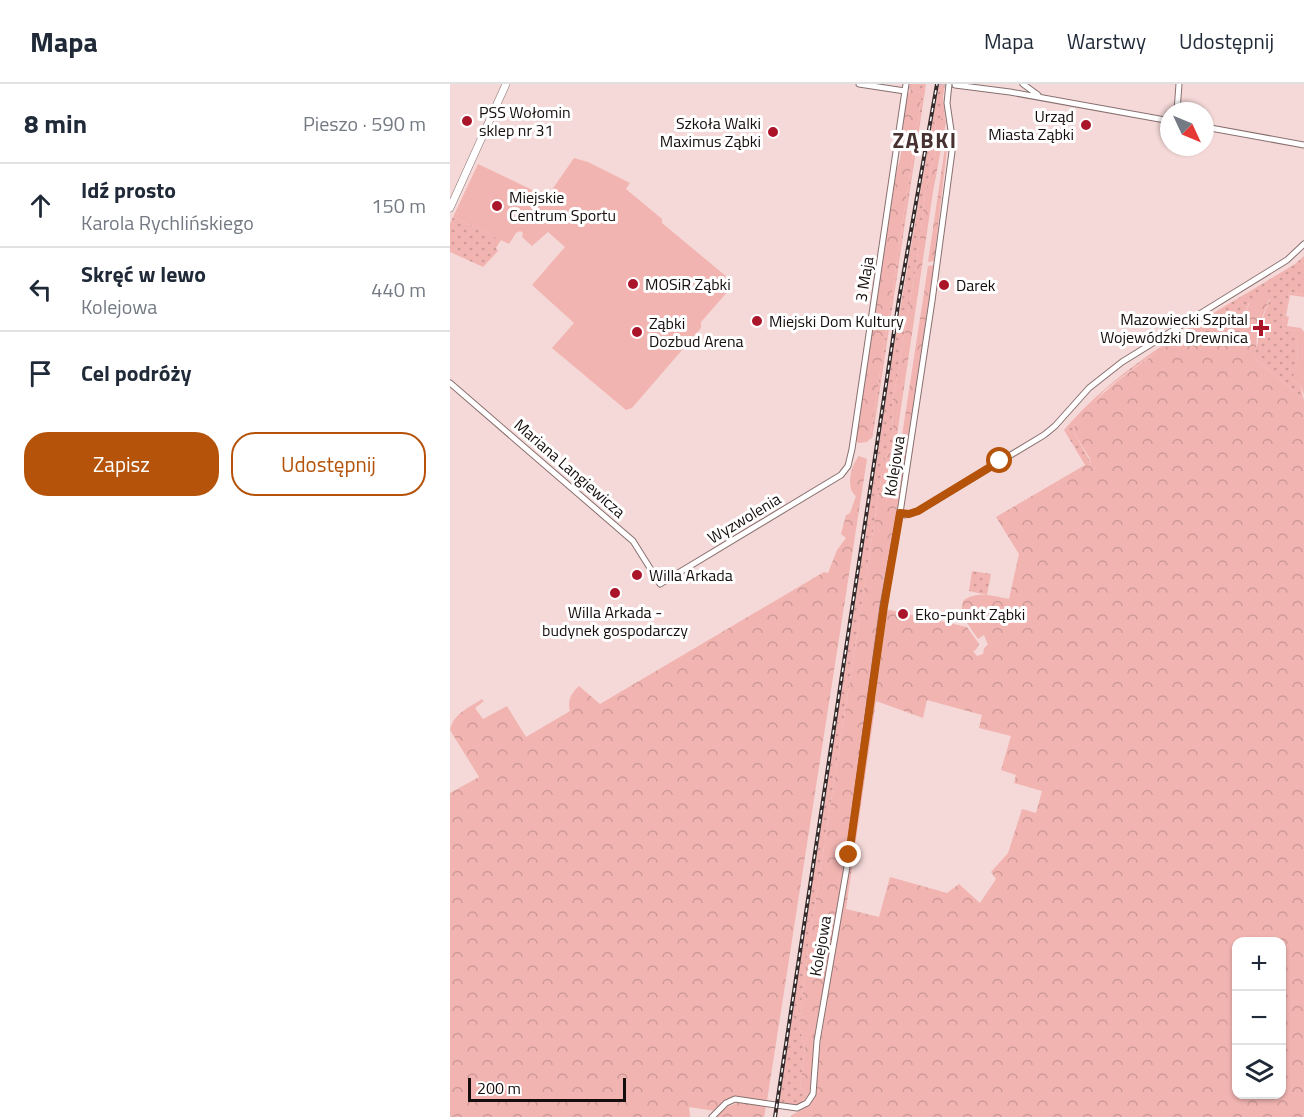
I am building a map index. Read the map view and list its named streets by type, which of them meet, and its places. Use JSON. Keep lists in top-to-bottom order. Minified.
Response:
{"streets":{"street":["3 Maja","Kolejowa","Mariana Langiewicza","Wyzwolenia"]},"crossings":[["3 Maja","Wyzwolenia"],["Mariana Langiewicza","Wyzwolenia"]],"districts":["ZĄBKI"],"places":{"other":["PSS Wołomin sklep nr 31","Urząd Miasta Ząbki","Szkoła Walki Maximus Ząbki","Miejskie Centrum Sportu","MOSiR Ząbki","Darek","Miejski Dom Kultury","Ząbki Dozbud Arena","Willa Arkada","Willa Arkada - budynek gospodarczy","Eko-punkt Ząbki"],"health":["Mazowiecki Szpital Wojewódzki Drewnica"]},"scale_bar":"200 m","north":"bottom right","page":{"header":"Mapa","nav":["Mapa","Warstwy","Udostępnij"],"heading":["8 min","Pieszo · 590 m"],"list":[["Idź prosto","Karola Rychlińskiego","150 m"],["Skręć w lewo","Kolejowa","440 m"],"Cel podróży"],"buttons":["Zapisz","Udostępnij"],"map_buttons":["+","−"],"scale":"200 m"}}
